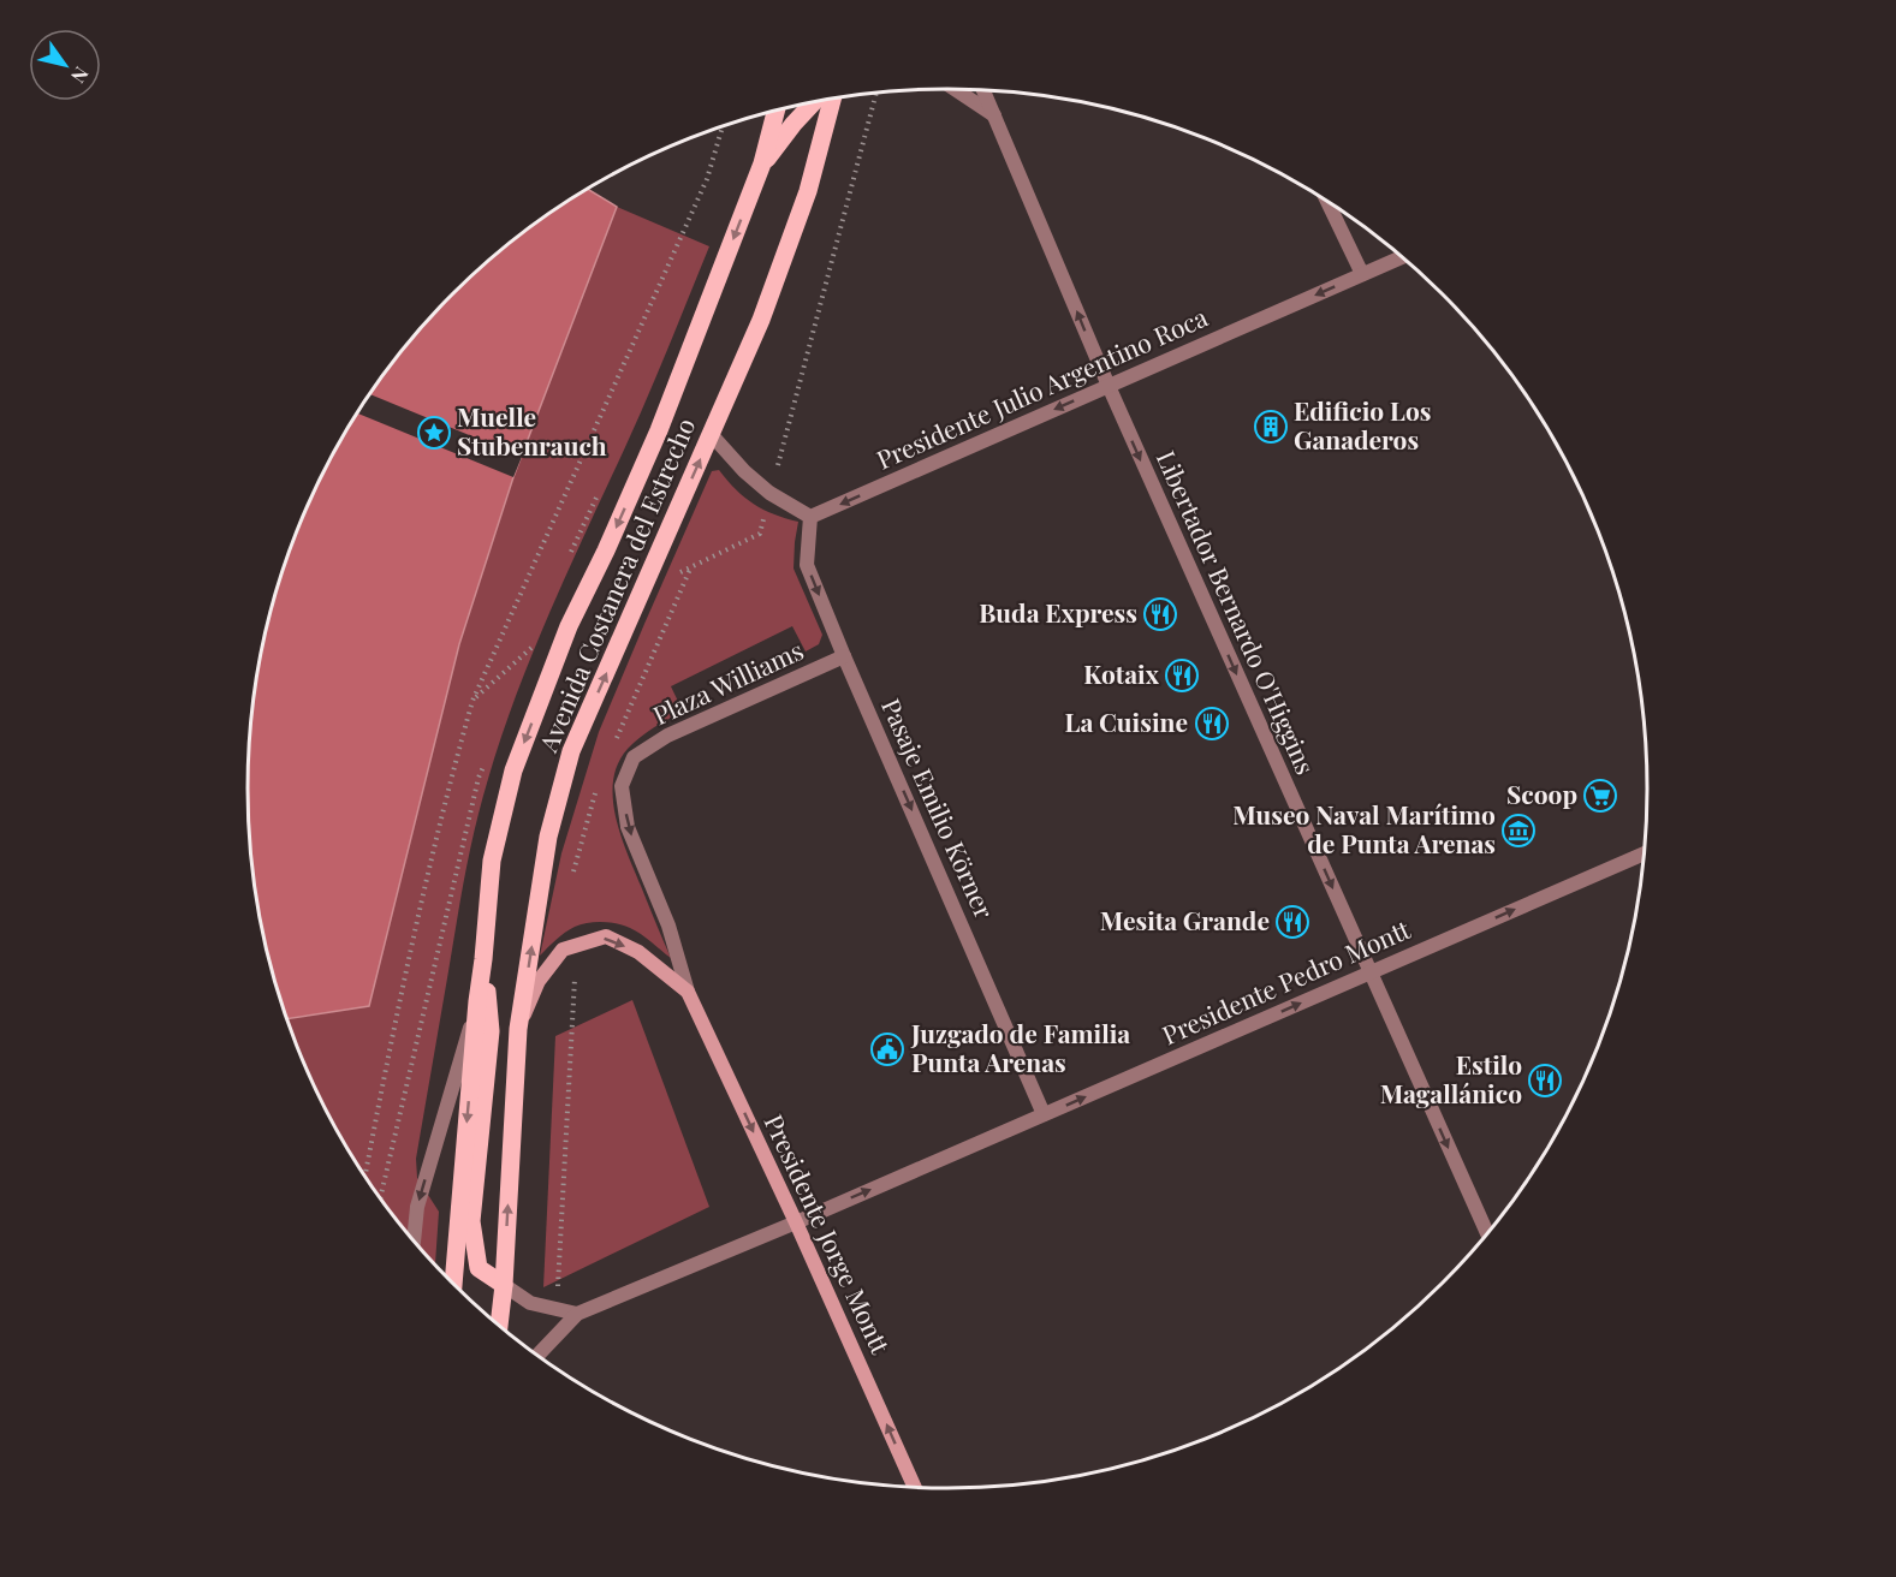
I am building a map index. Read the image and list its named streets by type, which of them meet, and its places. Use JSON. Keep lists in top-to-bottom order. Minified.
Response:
{"streets":{"main road":["Avenida Costanera del Estrecho","Presidente Jorge Montt"],"street":["Presidente Julio Argentino Roca","Libertador Bernardo O'Higgins","Plaza Williams","Pasaje Emilio Körner","Presidente Pedro Montt"]},"crossings":[["Presidente Julio Argentino Roca","Libertador Bernardo O'Higgins"],["Presidente Julio Argentino Roca","Pasaje Emilio Körner"],["Avenida Costanera del Estrecho","Presidente Jorge Montt"],["Libertador Bernardo O'Higgins","Presidente Pedro Montt"],["Plaza Williams","Pasaje Emilio Körner"],["Plaza Williams","Presidente Jorge Montt"],["Pasaje Emilio Körner","Presidente Pedro Montt"],["Presidente Pedro Montt","Presidente Jorge Montt"]],"one_way":["Presidente Julio Argentino Roca","Pasaje Emilio Körner","Presidente Pedro Montt"],"places":{"building":["Edificio Los Ganaderos"],"place":["Muelle Stubenrauch"],"restaurant":["Buda Express","Kotaix","La Cuisine","Mesita Grande","Estilo Magallánico"],"supermarket":["Scoop"],"museum":["Museo Naval Marítimo de Punta Arenas"],"public building":["Juzgado de Familia Punta Arenas"]},"north":"bottom right"}
